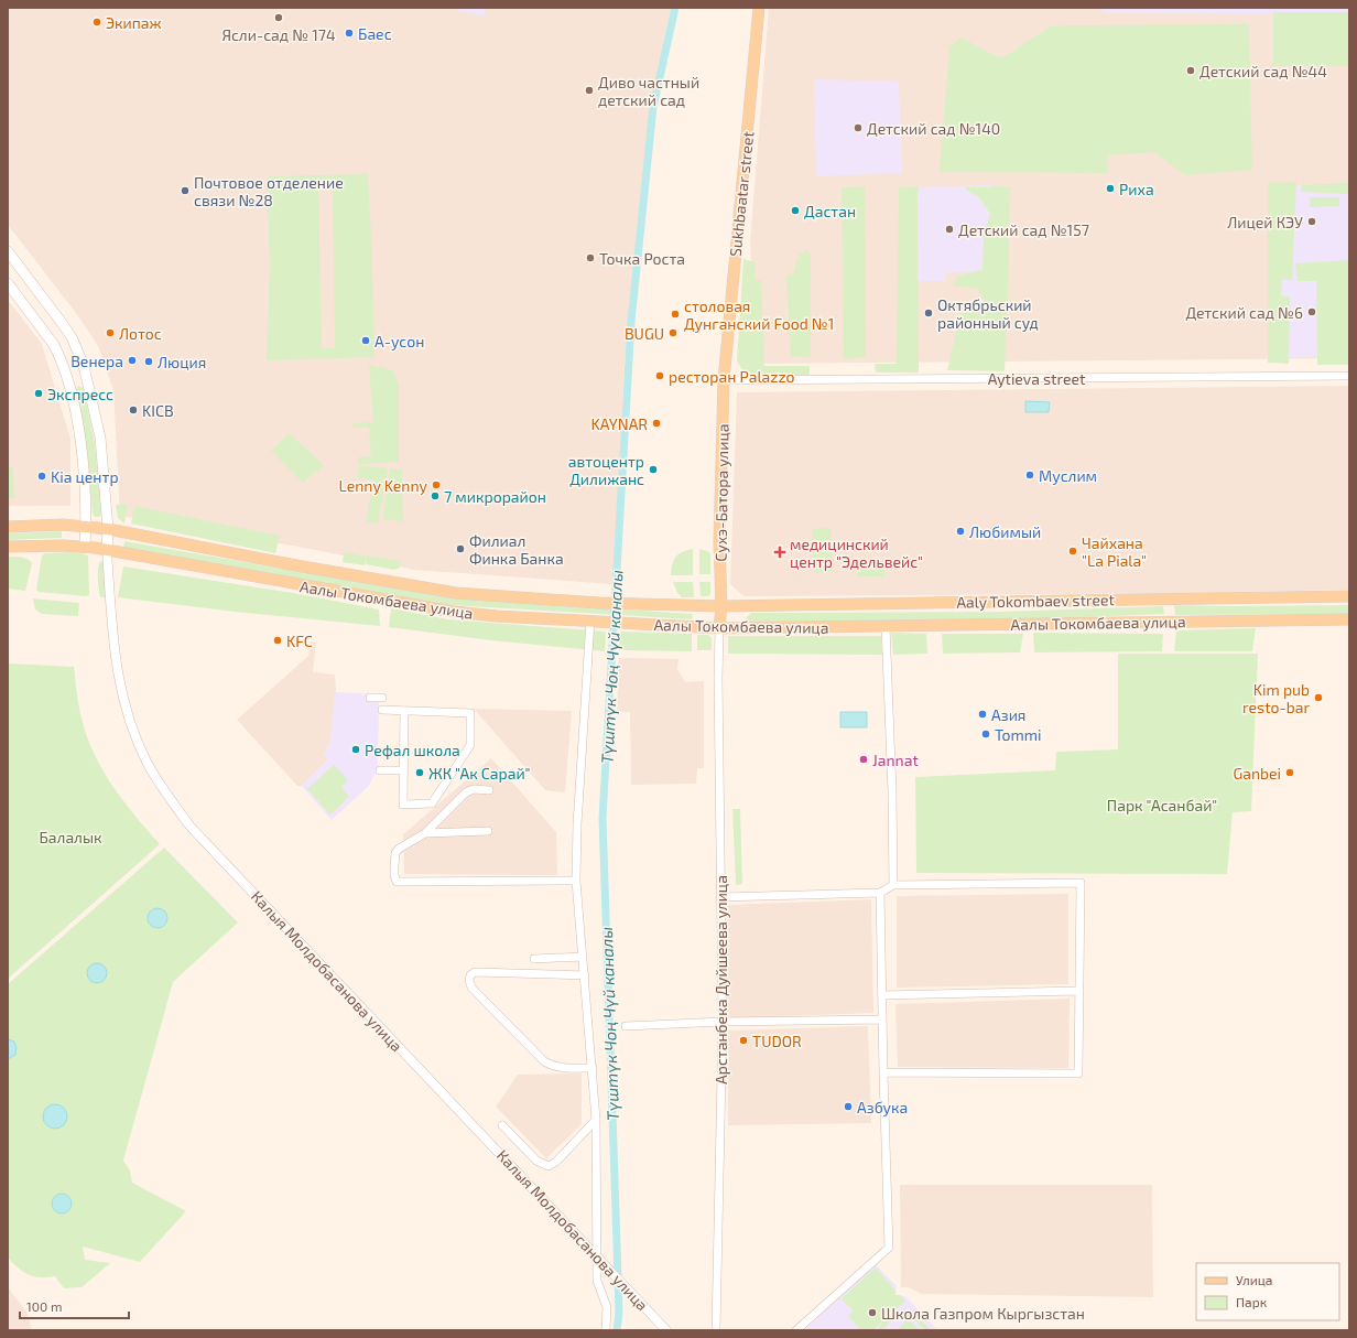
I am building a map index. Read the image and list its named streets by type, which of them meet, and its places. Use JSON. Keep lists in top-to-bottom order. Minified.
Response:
{"streets":{"main road":["Sukhbaatar street","Сухэ-Батора улица","Аалы Токомбаева улица","Aaly Tokombaev street"],"street":["Aytieva street","Калыя Молдобасанова улица","Арстанбека Дуйшеева улица"]},"crossings":[["Sukhbaatar street","Aytieva street"],["Sukhbaatar street","Сухэ-Батора улица"],["Aytieva street","Сухэ-Батора улица"],["Сухэ-Батора улица","Аалы Токомбаева улица"],["Сухэ-Батора улица","Aaly Tokombaev street"],["Сухэ-Батора улица","Арстанбека Дуйшеева улица"],["Аалы Токомбаева улица","Aaly Tokombaev street"],["Аалы Токомбаева улица","Калыя Молдобасанова улица"],["Аалы Токомбаева улица","Арстанбека Дуйшеева улица"]],"water":["Түштүк Чоң Чүй каналы"],"parks":["Парк \"Асанбай\"","Балалык"],"places":{"other":["Ясли-сад № 174","Экипаж","Баес","Детский сад №44","Диво частный детский сад","Детский сад №140","Риха","Почтовое отделение связи №28","Дастан","Лицей КЭУ","Детский сад №157","Точка Роста","Детский сад №6","Октябрьский районный суд","столовая Дунганский Food №1","Лотос","BUGU","А-усон","Венера","Люция","ресторан Palazzo","Экспресс","KICB","KAYNAR","автоцентр Дилижанс","Муслим","Kia центр","Lenny Kenny","7 микрорайон","Любимый","Филиал Финка Банка","Чайхана \"La Piala\"","KFC","Kim pub resto-bar","Азия","Tommi","Рефал школа","Jannat","ЖК \"Ак Сарай\"","Ganbei","TUDOR","Азбука","Школа Газпром Кыргызстан"],"health":["медицинский центр \"Эдельвейс\""]},"legend":["Улица","Парк"],"scale_bar":"100 m"}
